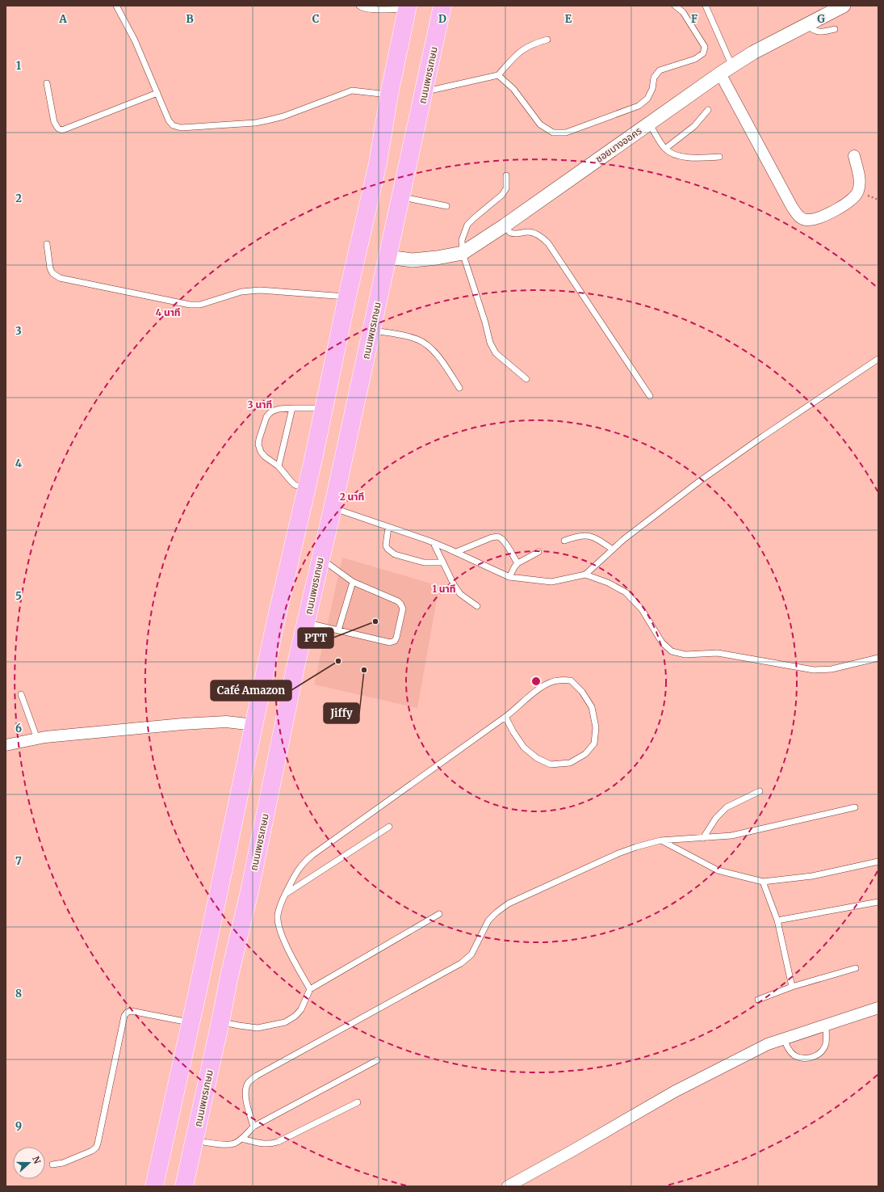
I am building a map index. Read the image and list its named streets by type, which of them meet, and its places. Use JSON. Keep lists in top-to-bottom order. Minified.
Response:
{"streets":{"main road":["ถนนเพชรเกษม"],"street":["ซอยบางออคร"]},"crossings":[["ถนนเพชรเกษม","ซอยบางออคร"]],"places":["PTT","Café Amazon","Jiffy"],"north":"right","grid":{"columns":["A","B","C","D","E","F","G"],"rows":["1","2","3","4","5","6","7","8","9"]},"rings":["4 นาที","3 นาที","2 นาที","1 นาที"]}
